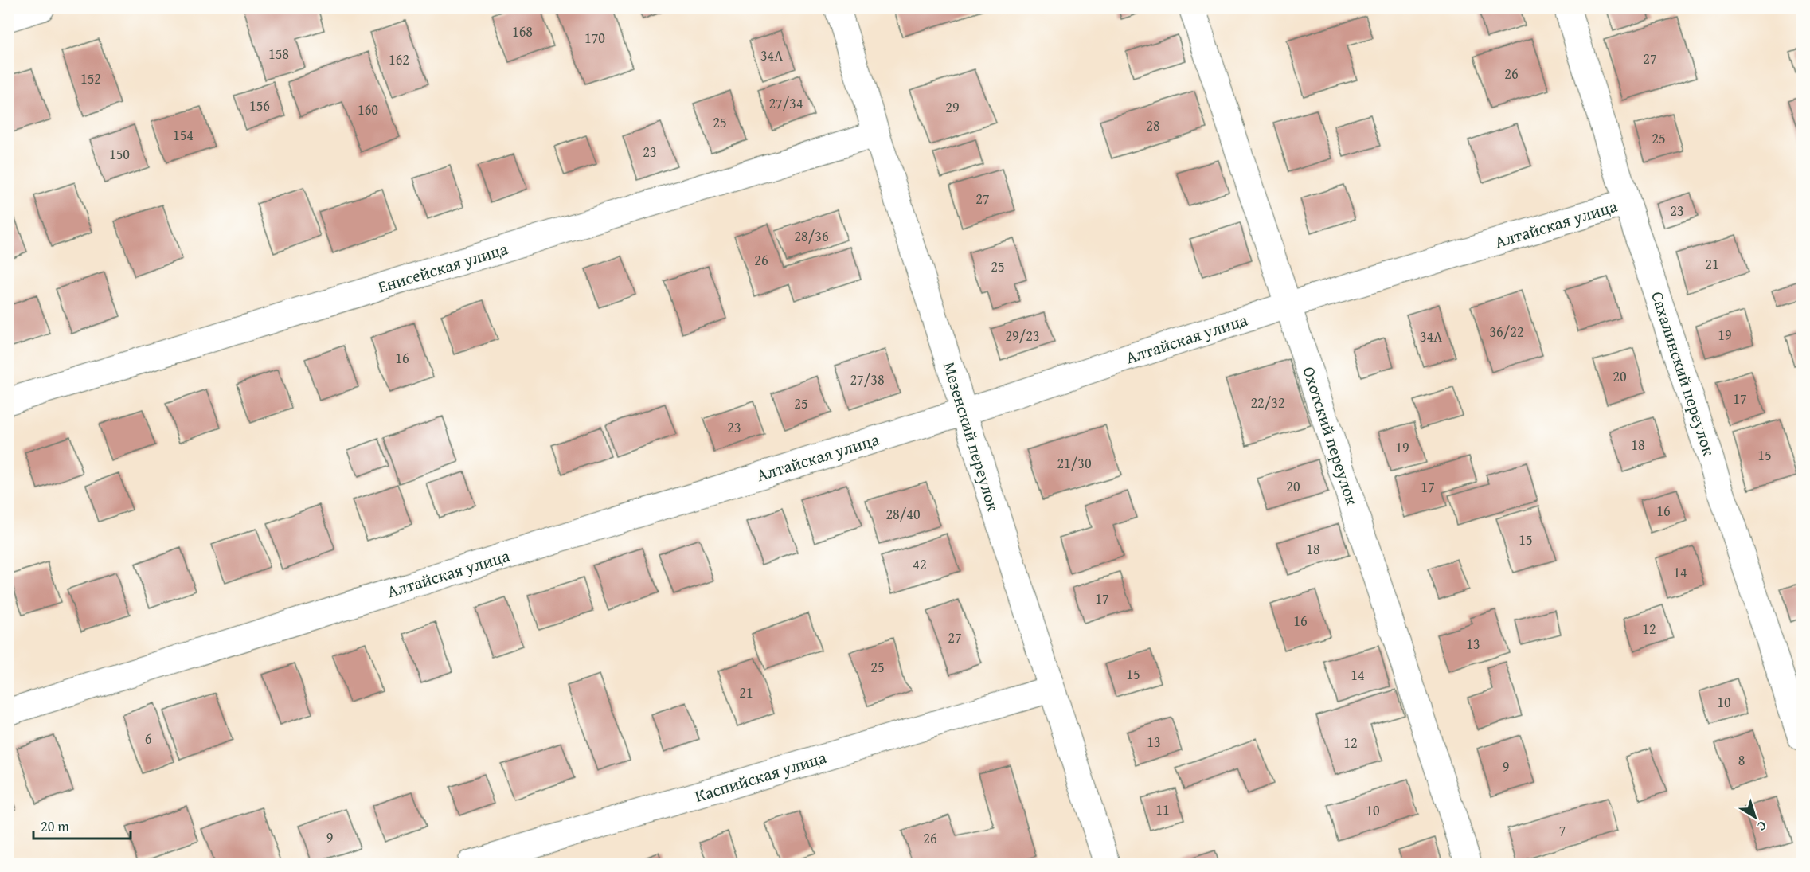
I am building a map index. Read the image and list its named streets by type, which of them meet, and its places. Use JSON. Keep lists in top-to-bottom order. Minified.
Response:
{"streets":{"street":["Алтайская улица","Енисейская улица","Сахалинский переулок","Охотский переулок","Мезенский переулок","Каспийская улица"]},"crossings":[["Алтайская улица","Сахалинский переулок"],["Алтайская улица","Охотский переулок"],["Алтайская улица","Мезенский переулок"],["Енисейская улица","Мезенский переулок"],["Мезенский переулок","Каспийская улица"]],"house_numbers":["168","170","158","34А","27","162","26","152","27/34","156","29","160","25","28","154","25","23","150","27","23","28/36","26","21","25","36/22","19","29/23","34А","16","20","27/38","17","22/32","25","23","18","19","15","21/30","20","17","16","28/40","15","18","42","14","17","16","12","27","13","25","15","14","21","10","6","13","12","8","9","11","10","7","9","26"],"scale_bar":"20 m","north":"bottom right"}
